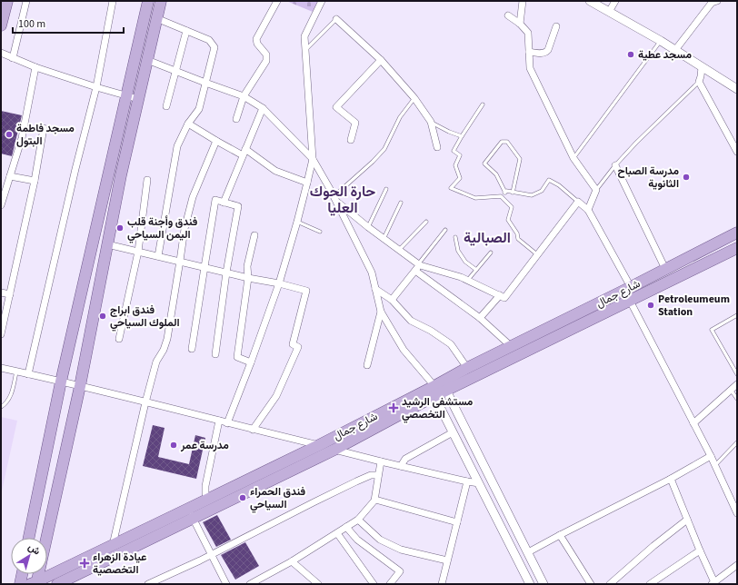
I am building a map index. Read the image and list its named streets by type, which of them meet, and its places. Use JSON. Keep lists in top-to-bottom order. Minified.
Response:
{"streets":{"main road":["شارع جمال"]},"districts":["حارة الحوك العليا","الصبالية"],"places":{"other":["مسجد عطية","مسجد فاطمة البتول","مدرسة الصباح الثانوية","فندق وأجنة قلب اليمن السياحي","Petroleumeum Station","فندق ابراج الملوك السياحي","مدرسة عمر","فندق الحمراء السياحي"],"health":["مستشفى الرشيد التخصصي","عيادة الزهراء التخصصية"]},"scale_bar":"100 m","north":"top right"}
